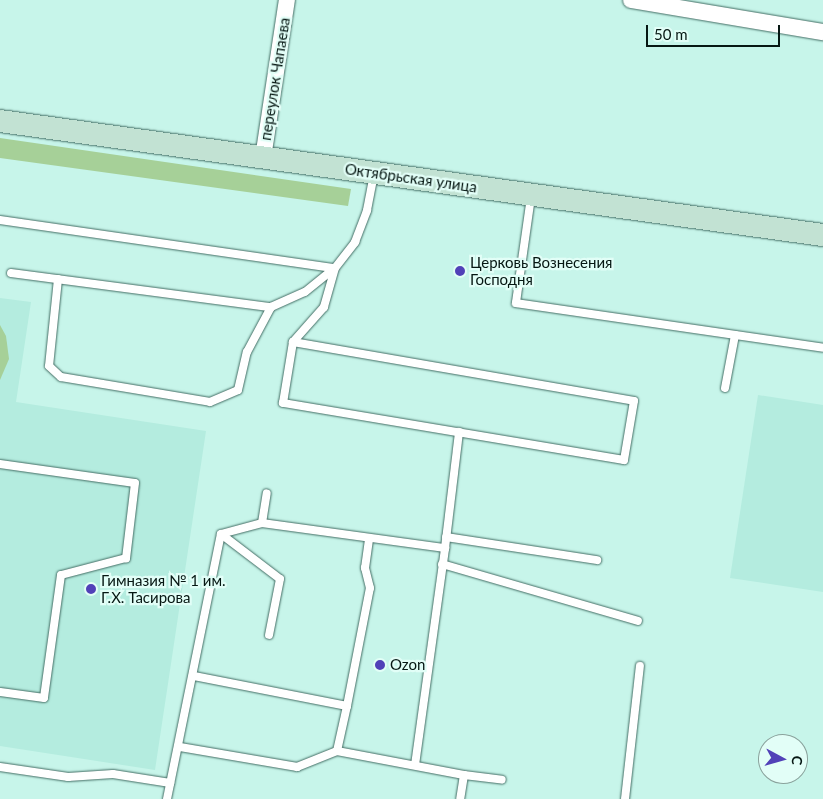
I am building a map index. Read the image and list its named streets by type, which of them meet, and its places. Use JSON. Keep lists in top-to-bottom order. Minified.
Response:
{"streets":{"street":["переулок Чапаева","Октябрьская улица"]},"crossings":[["переулок Чапаева","Октябрьская улица"]],"places":["Церковь Вознесения Господня","Гимназия № 1 им. Г.Х. Тасирова","Ozon"],"scale_bar":"50 m","north":"right"}
